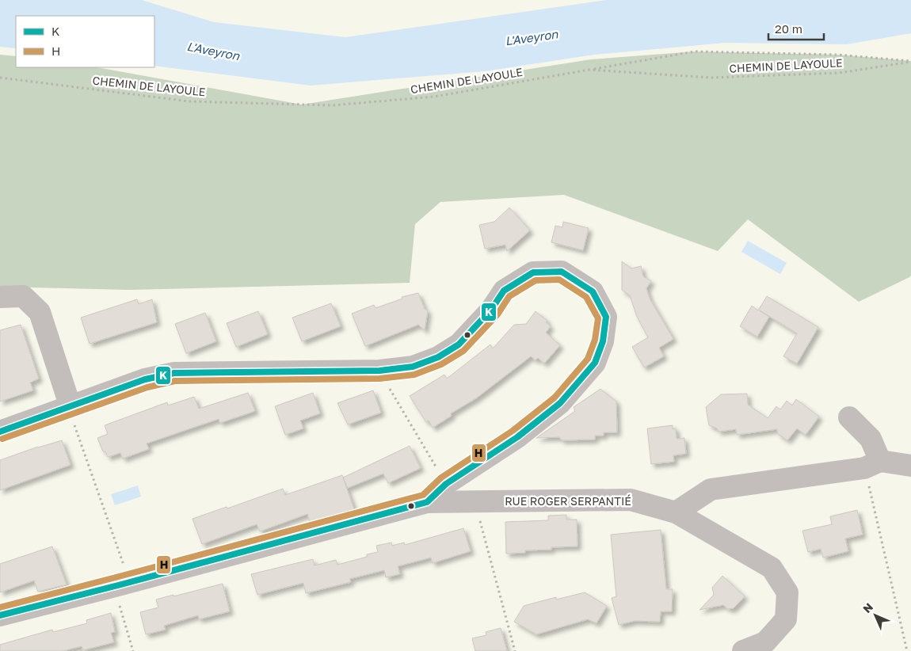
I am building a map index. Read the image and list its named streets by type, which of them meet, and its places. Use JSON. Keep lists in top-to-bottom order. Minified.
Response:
{"streets":{"street":["RUE ROGER SERPANTIÉ"],"path":["CHEMIN DE LAYOULE"]},"water":["L'Aveyron"],"lines":["transit line K","transit line H"],"legend":["K","H"],"scale_bar":"20 m","north":"top left"}
